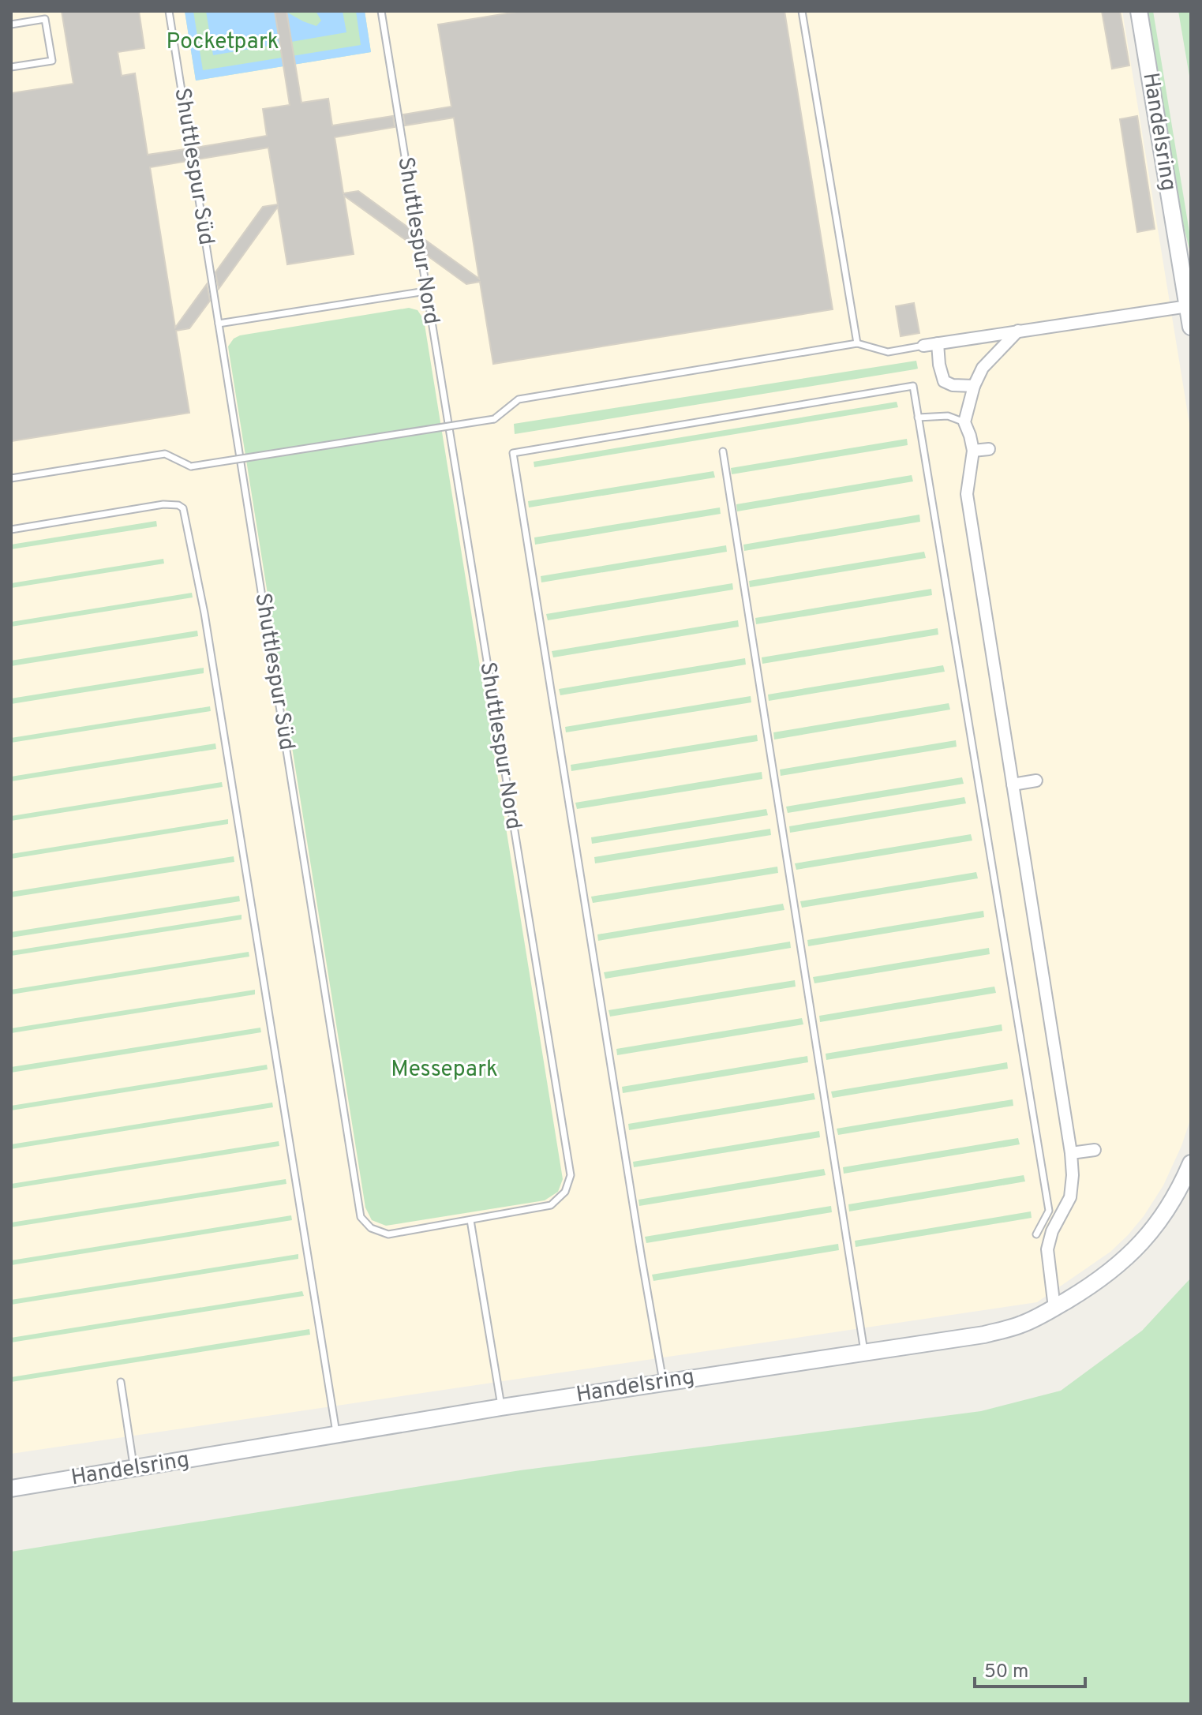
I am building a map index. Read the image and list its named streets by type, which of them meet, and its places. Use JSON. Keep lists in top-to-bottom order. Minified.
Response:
{"streets":{"main road":["Handelsring"],"lane":["Shuttlespur Süd","Shuttlespur Nord"]},"crossings":[["Shuttlespur Süd","Shuttlespur Nord"]],"parks":["Pocketpark","Messepark"],"scale_bar":"50 m"}
